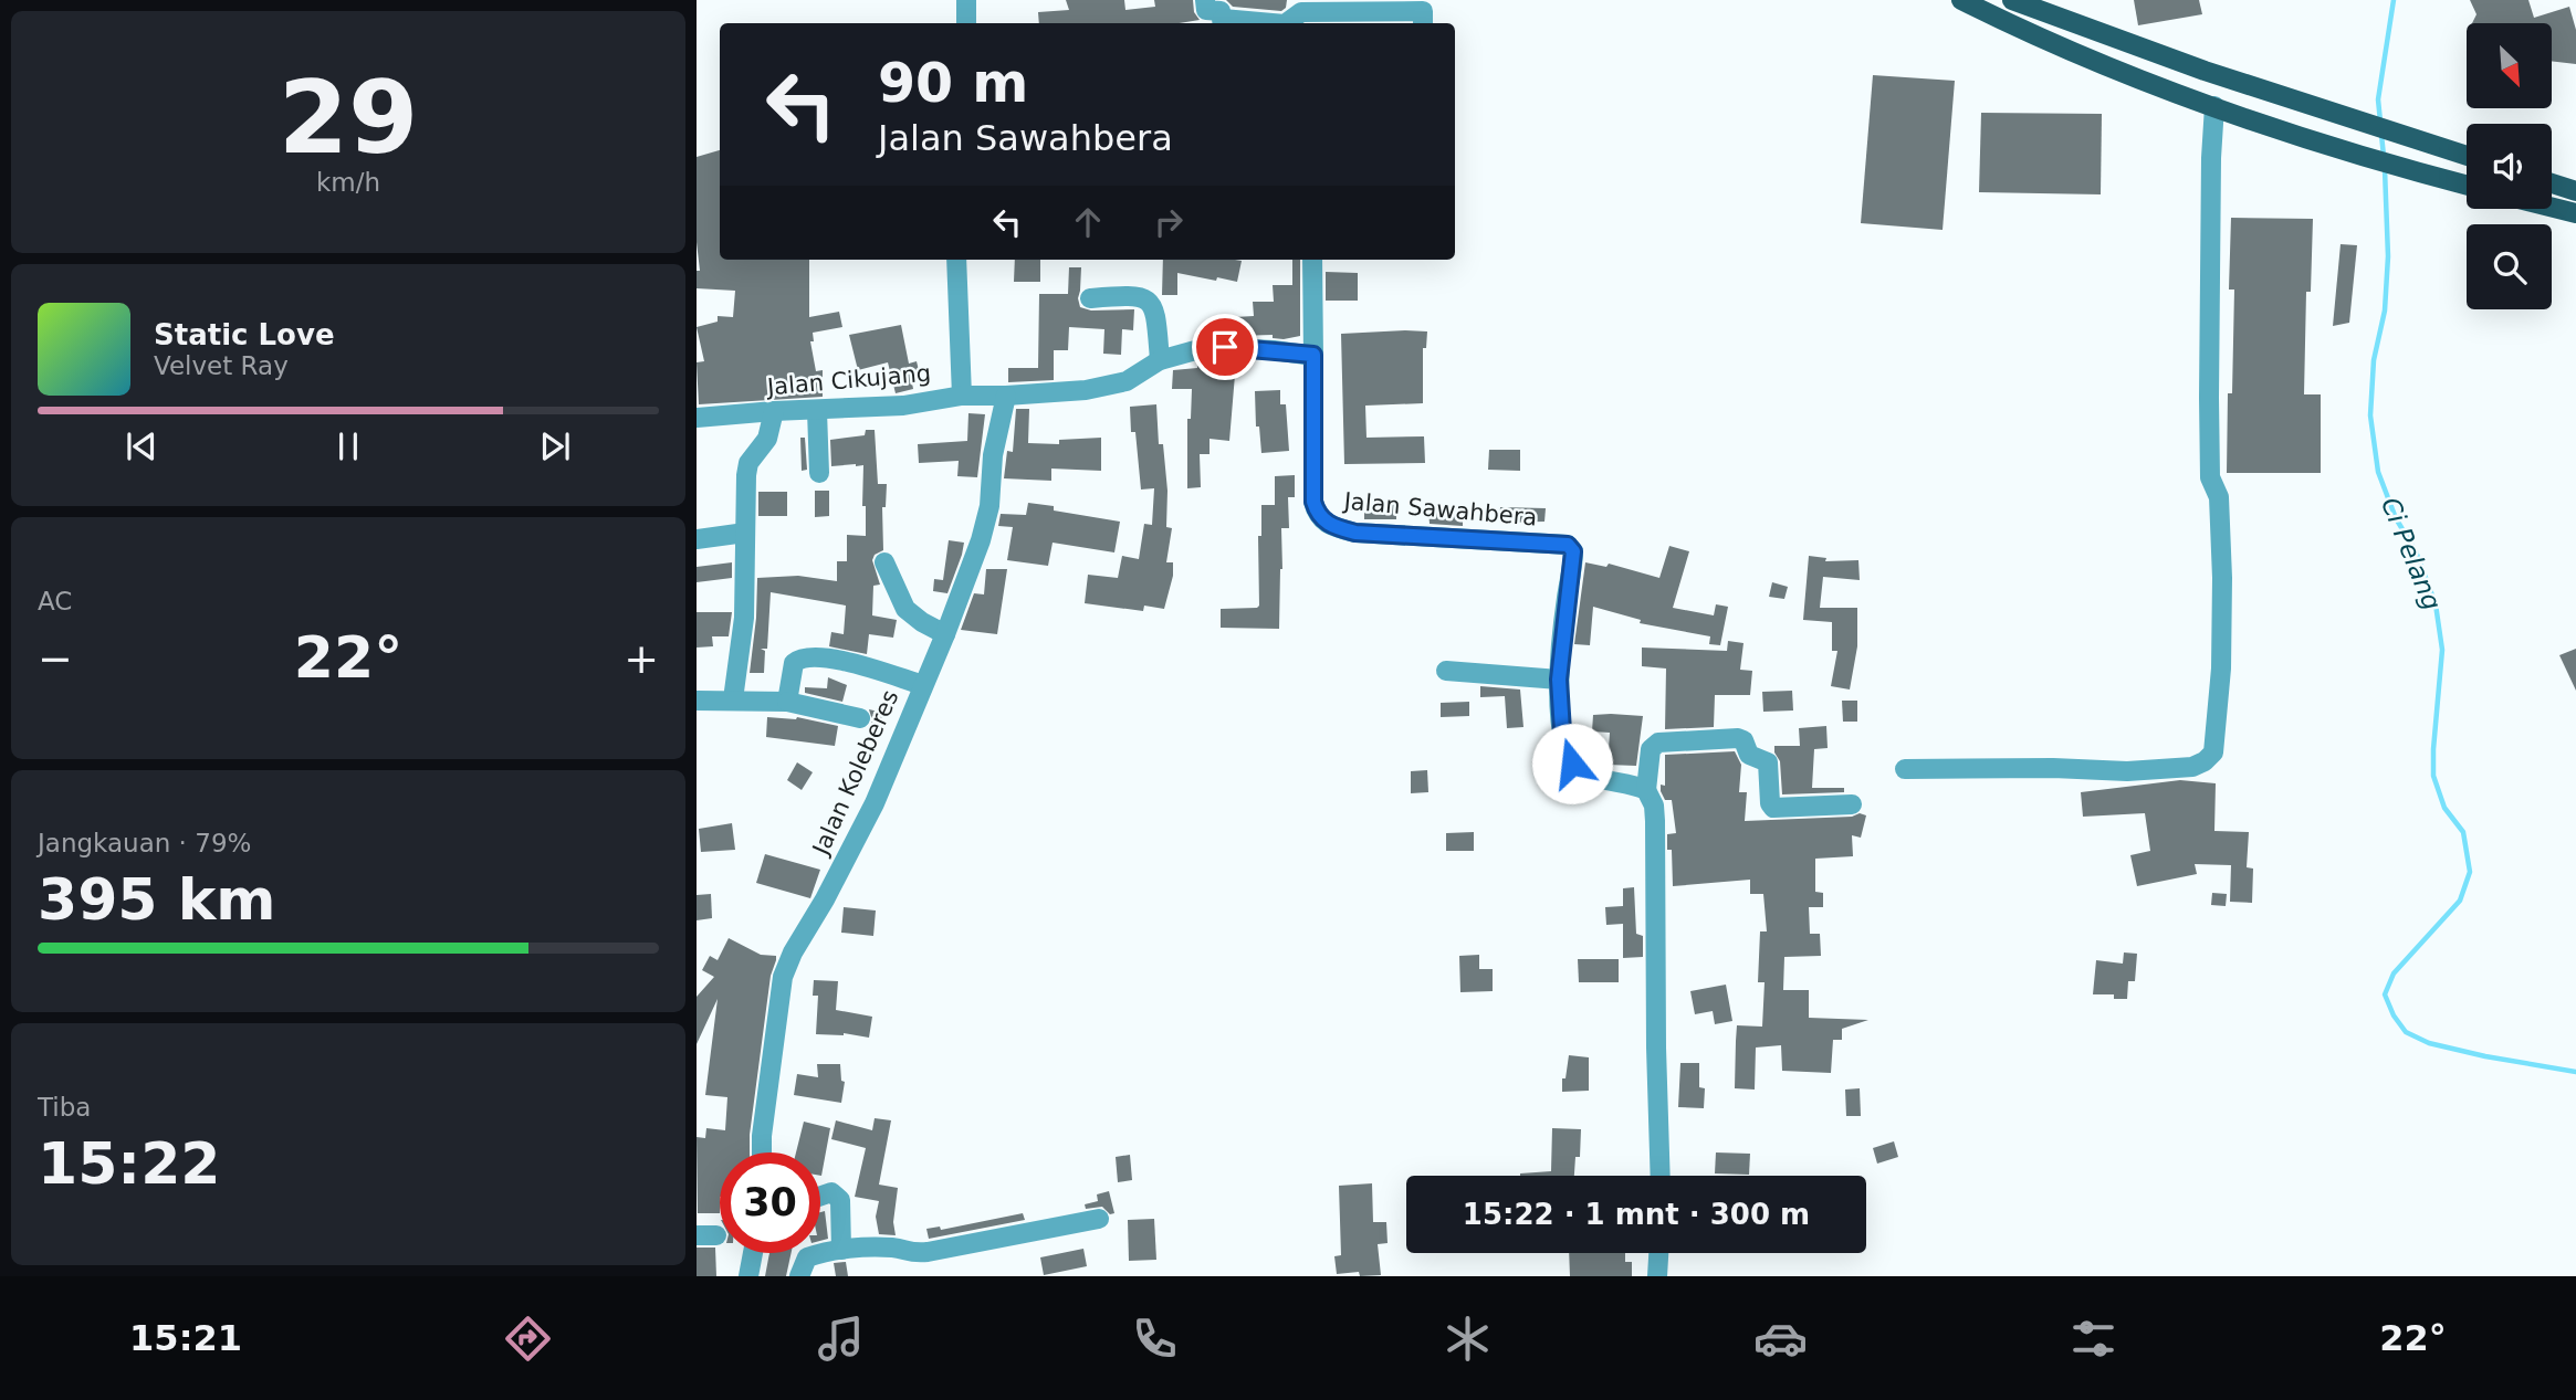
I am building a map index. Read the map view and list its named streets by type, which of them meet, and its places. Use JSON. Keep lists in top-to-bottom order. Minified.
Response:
{"streets":{"street":["Jalan Cikujang","Jalan Sawahbera","Jalan Koleberes"]},"crossings":[["Jalan Cikujang","Jalan Koleberes"]],"water":["Ci Pelang"],"north":"bottom right","page":{"tile":[["29","km/h"],"AC",["Jangkauan · 79%","395 km"],["Tiba","15:22"]],"turn":["90 m","Jalan Sawahbera"],"song":["Static Love","Velvet Ray"],"heat":["−","22°","+"],"limit":"30","trip":"15:22 · 1 mnt · 300 m","tabs":["15:21","22°"]}}
